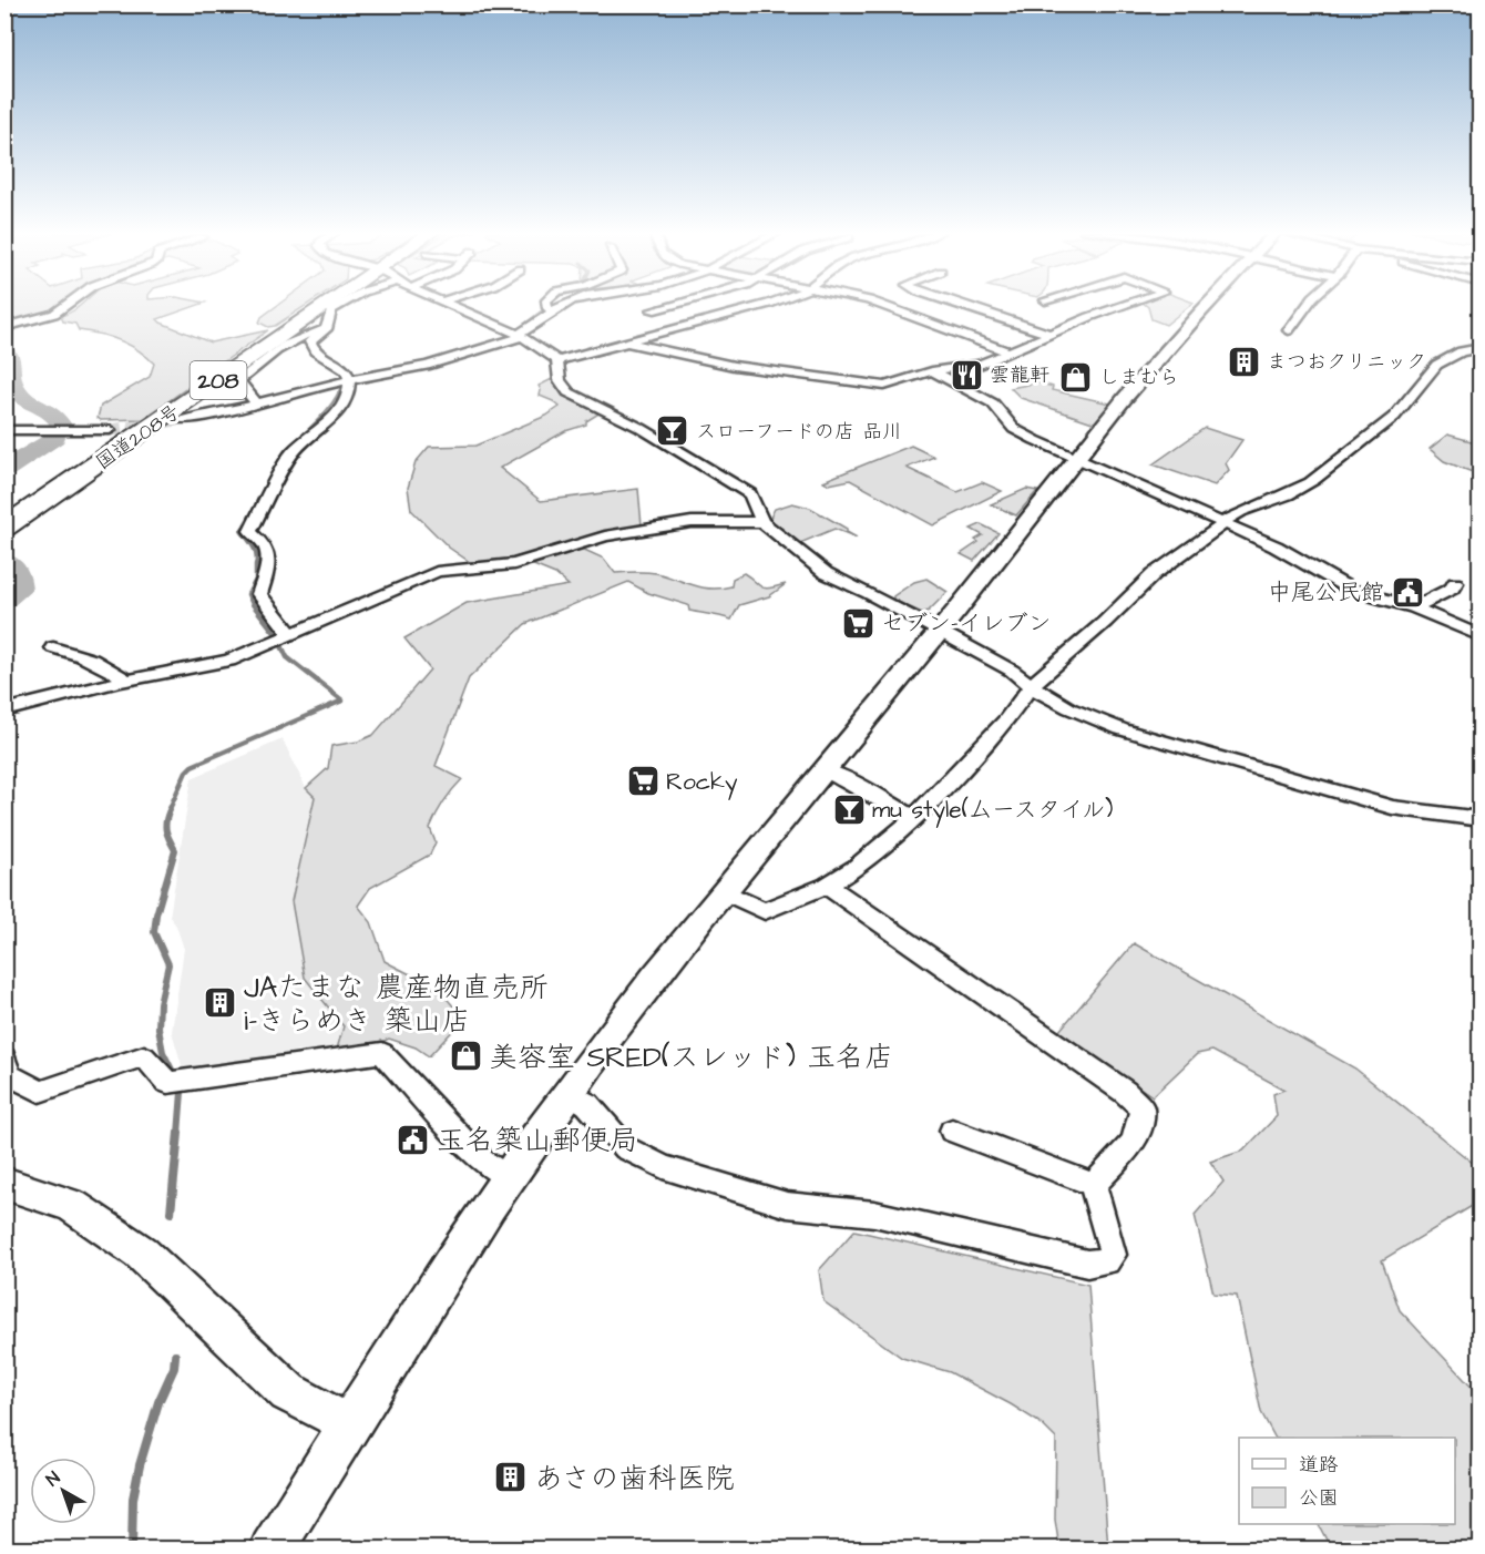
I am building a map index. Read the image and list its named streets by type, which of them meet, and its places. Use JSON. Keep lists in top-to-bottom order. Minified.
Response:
{"streets":{"highway":["208","国道208号"]},"places":{"building":["まつおクリニック","JAたまな 農産物直売所 i-きらめき 築山店","あさの歯科医院"],"restaurant":["雲龍軒"],"shop":["しまむら","美容室 SRED(スレッド) 玉名店"],"bar":["スローフードの店 品川","mu style(厶ースタイル)"],"public building":["中尾公民館","玉名築山郵便局"],"supermarket":["セブン-イレブン","Rocky"]},"legend":["道路","公園"],"north":"top left"}
